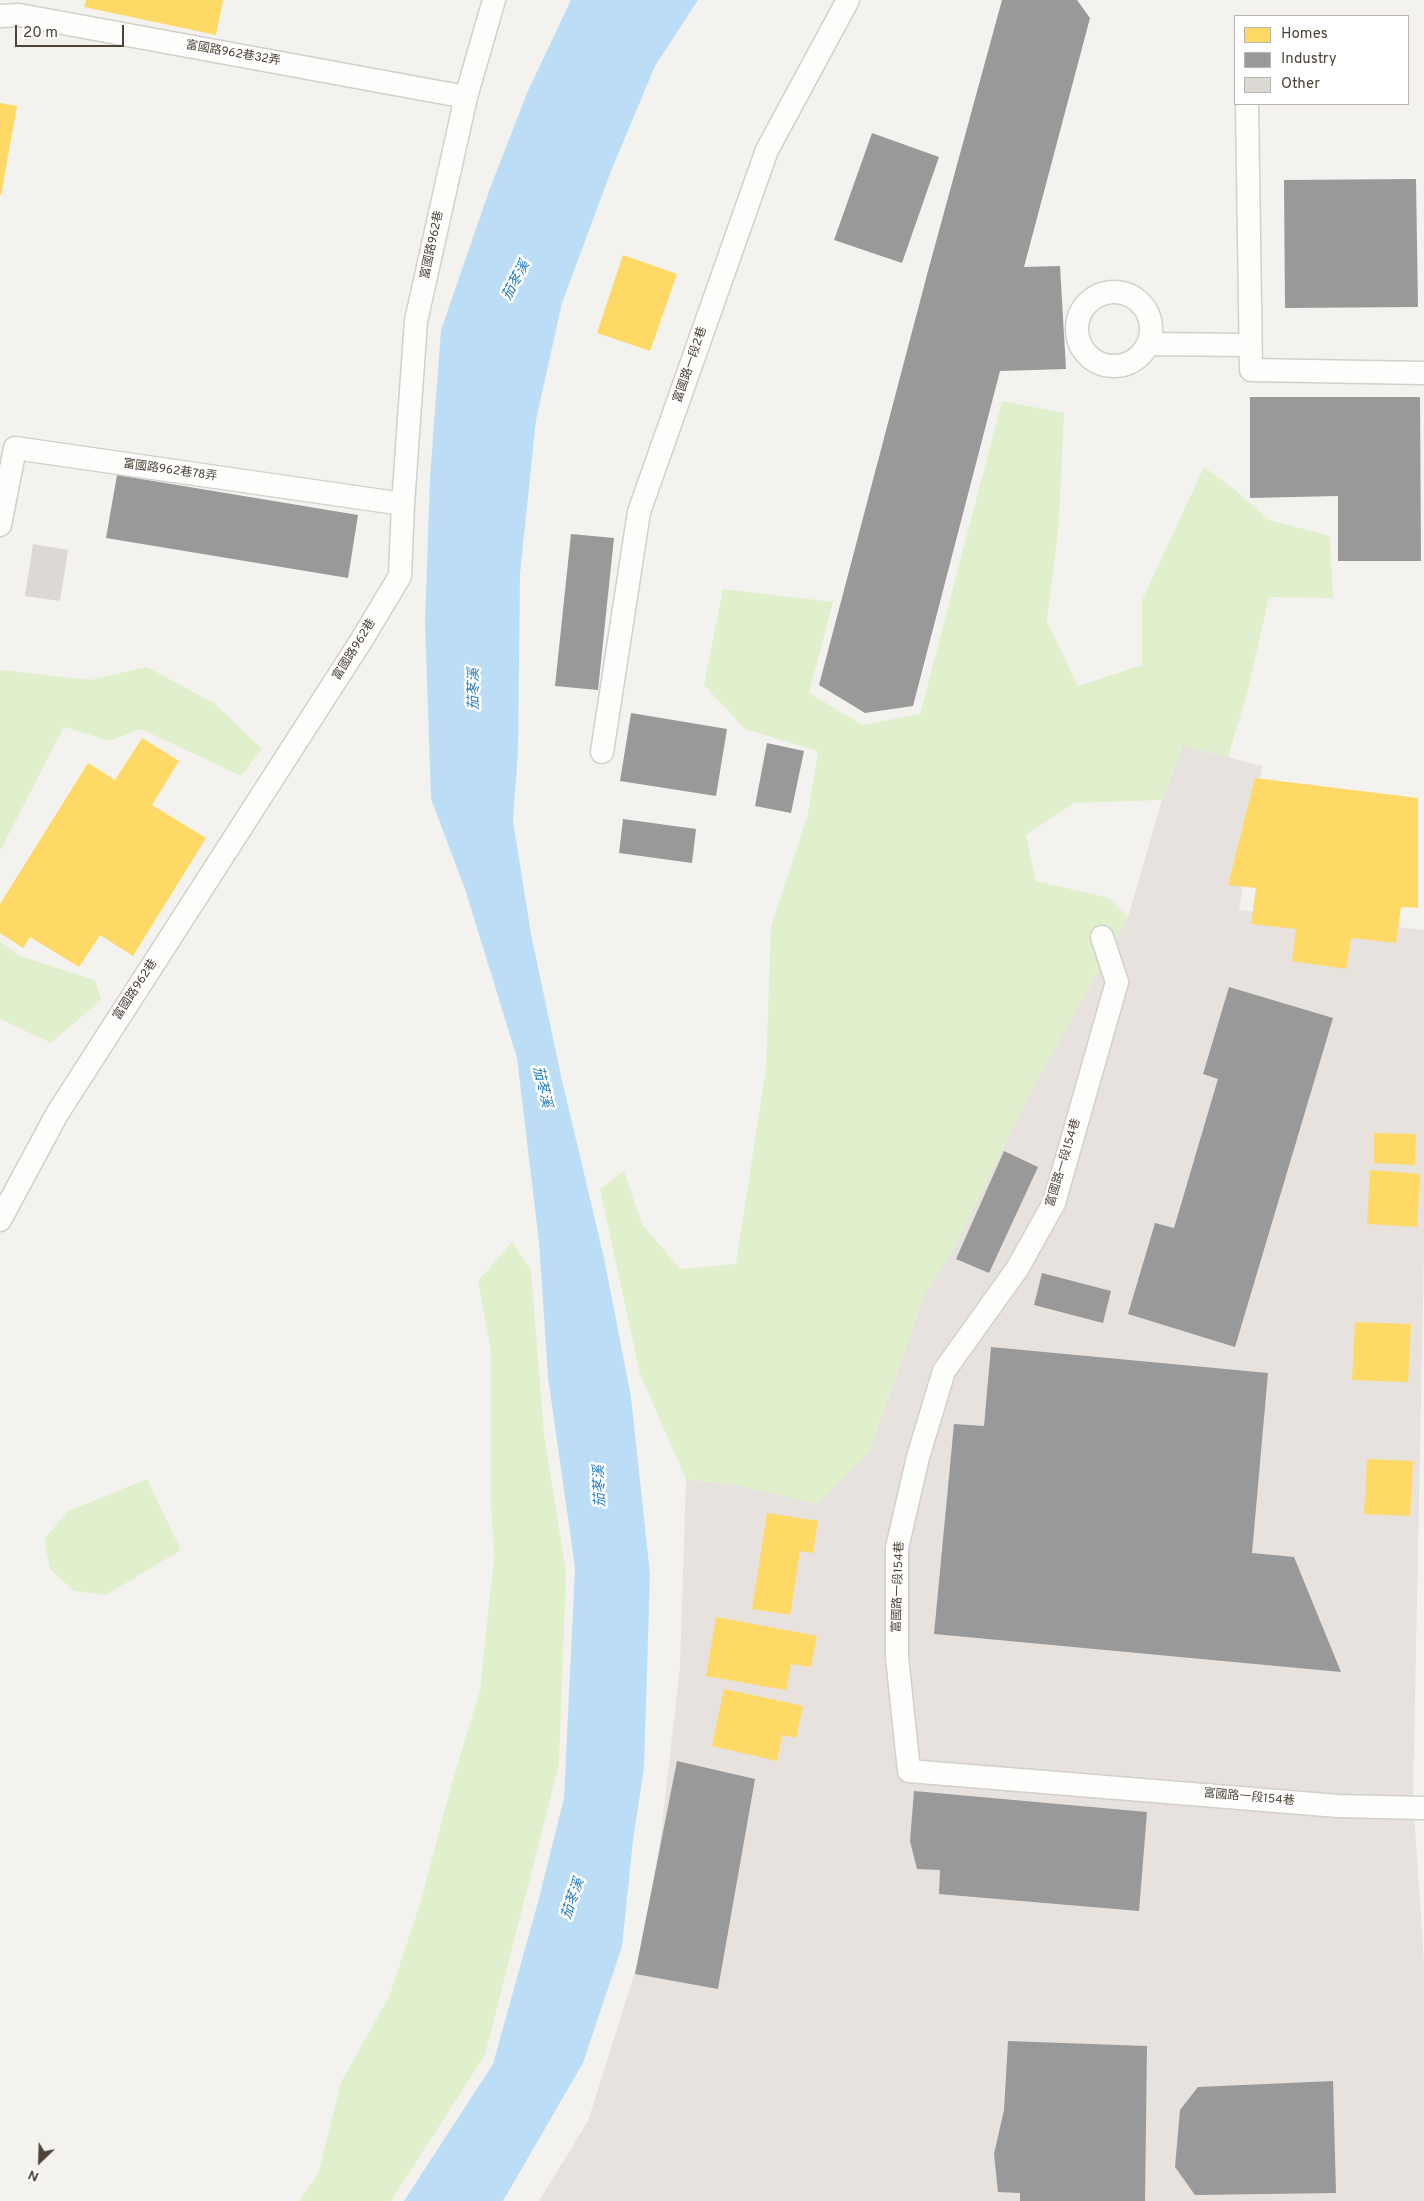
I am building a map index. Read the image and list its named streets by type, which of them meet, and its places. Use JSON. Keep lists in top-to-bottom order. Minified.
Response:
{"streets":{"lane":["富國路962巷32弄","富國路962巷","富國路一段2巷","富國路962巷78弄","富國路一段154巷"]},"crossings":[["富國路962巷32弄","富國路962巷"],["富國路962巷","富國路962巷78弄"]],"water":["茄苳溪"],"legend":["Homes","Industry","Other"],"scale_bar":"20 m","north":"bottom left"}
